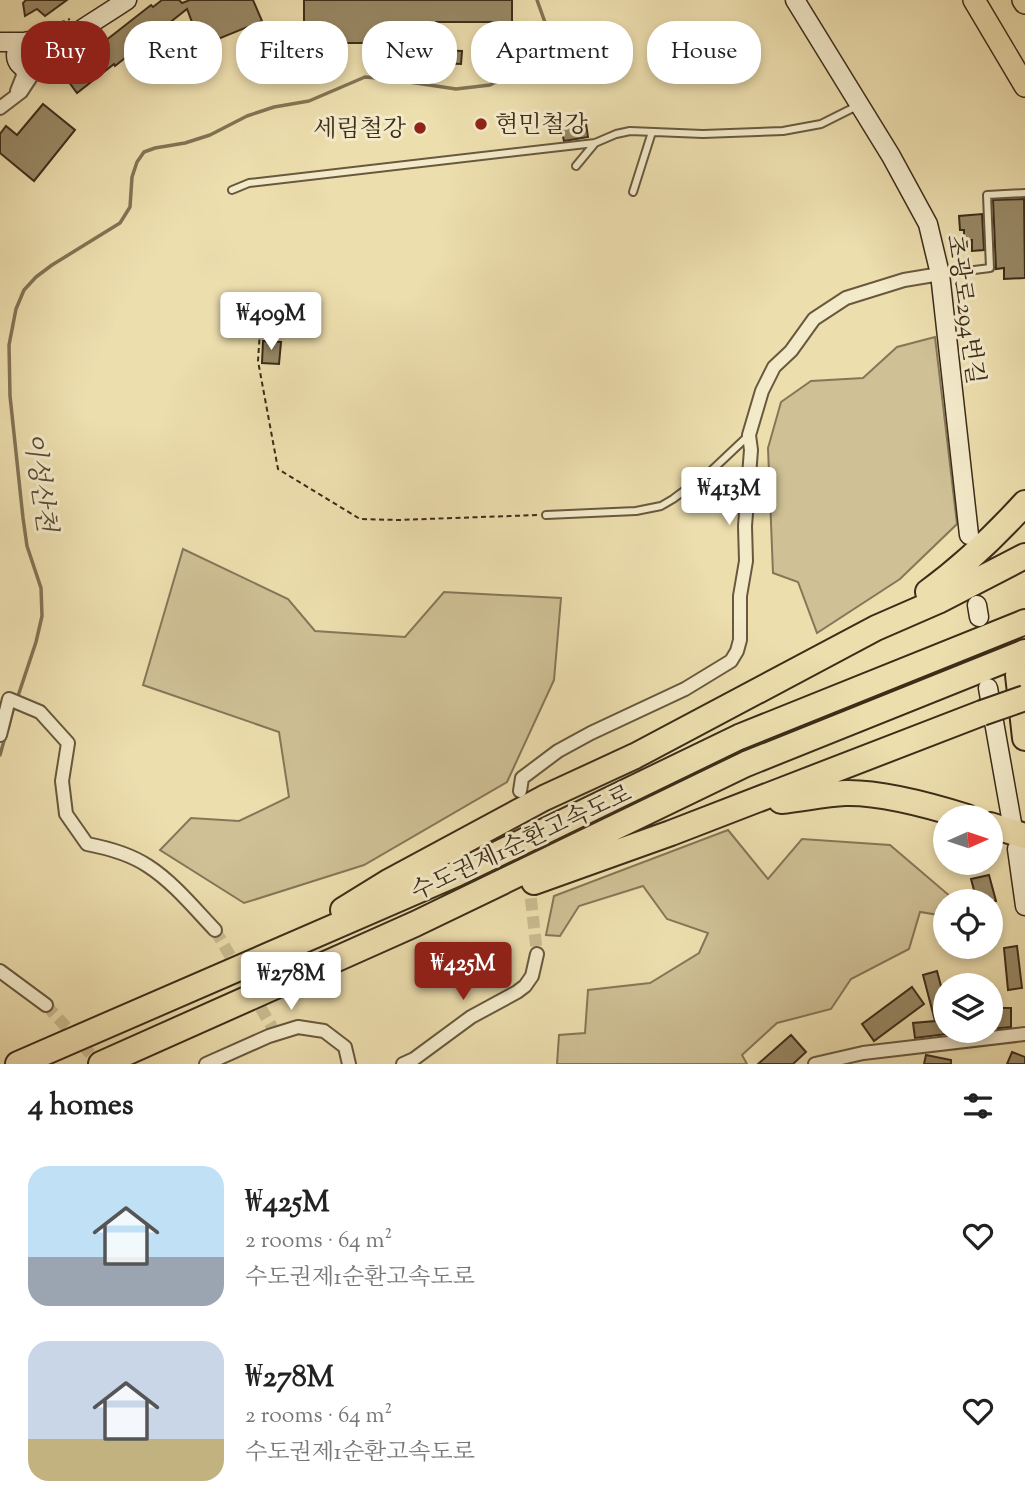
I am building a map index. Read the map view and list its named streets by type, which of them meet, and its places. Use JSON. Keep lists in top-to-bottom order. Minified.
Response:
{"streets":{"highway":["수도권제1순환고속도로"],"street":["초광로294번길"]},"water":["이성산천"],"places":["현민철강","세림철강"],"north":"right","page":{"chip":["Buy","Rent","Filters","New","Apartment","House"],"price":["₩409M","₩413M","₩425M","₩278M"],"heading":"4 homes","list":[{"name":"₩425M","note":"2 rooms · 64 m² · 수도권제1순환고속도로"},{"name":"₩278M","note":"2 rooms · 64 m² · 수도권제1순환고속도로"}]}}
